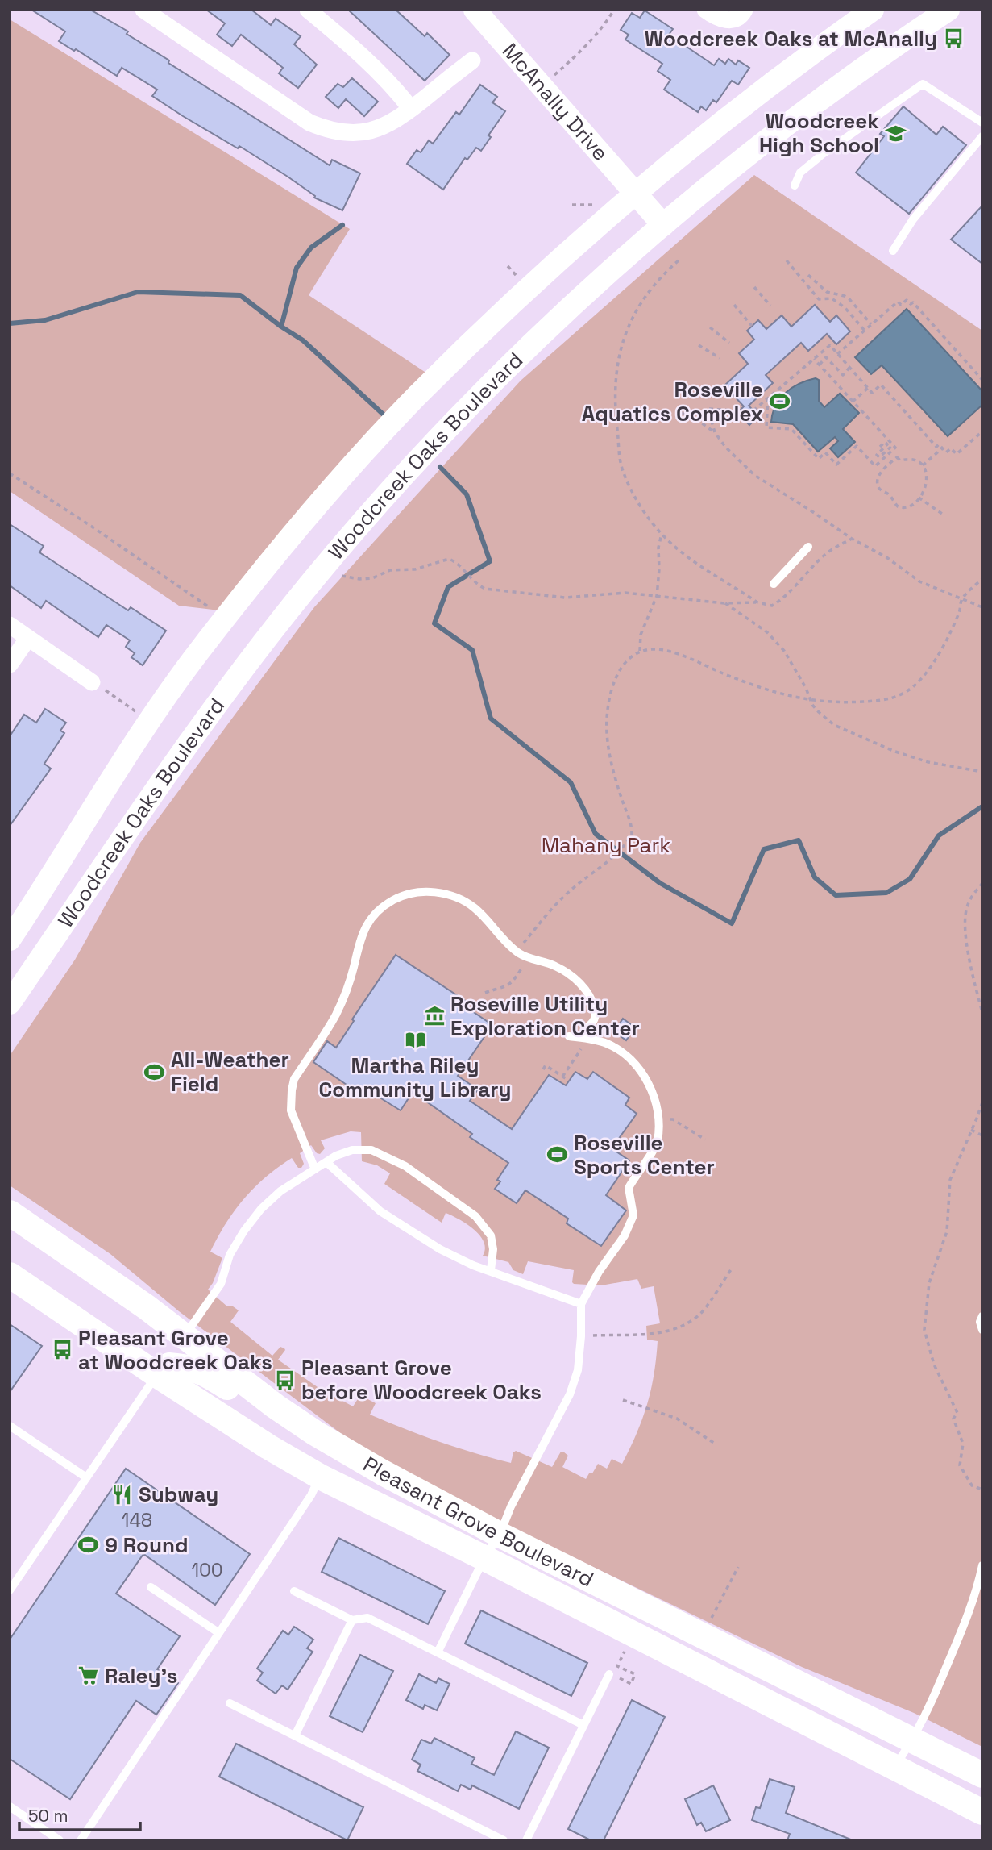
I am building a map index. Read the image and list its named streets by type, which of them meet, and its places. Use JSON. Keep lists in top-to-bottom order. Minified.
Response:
{"streets":{"main road":["McAnally Drive","Woodcreek Oaks Boulevard","Pleasant Grove Boulevard"]},"crossings":[["McAnally Drive","Woodcreek Oaks Boulevard"]],"parks":["Mahany Park"],"places":{"bus stop":["Woodcreek Oaks at McAnally","Pleasant Grove at Woodcreek Oaks","Pleasant Grove before Woodcreek Oaks"],"school or university":["Woodcreek High School"],"sports":["Roseville Aquatics Complex","All-Weather Field","Roseville Sports Center","9 Round"],"museum":["Roseville Utility Exploration Center"],"library":["Martha Riley Community Library"],"restaurant":["Subway"],"supermarket":["Raley's"]},"house_numbers":["148","100"],"scale_bar":"50 m"}
